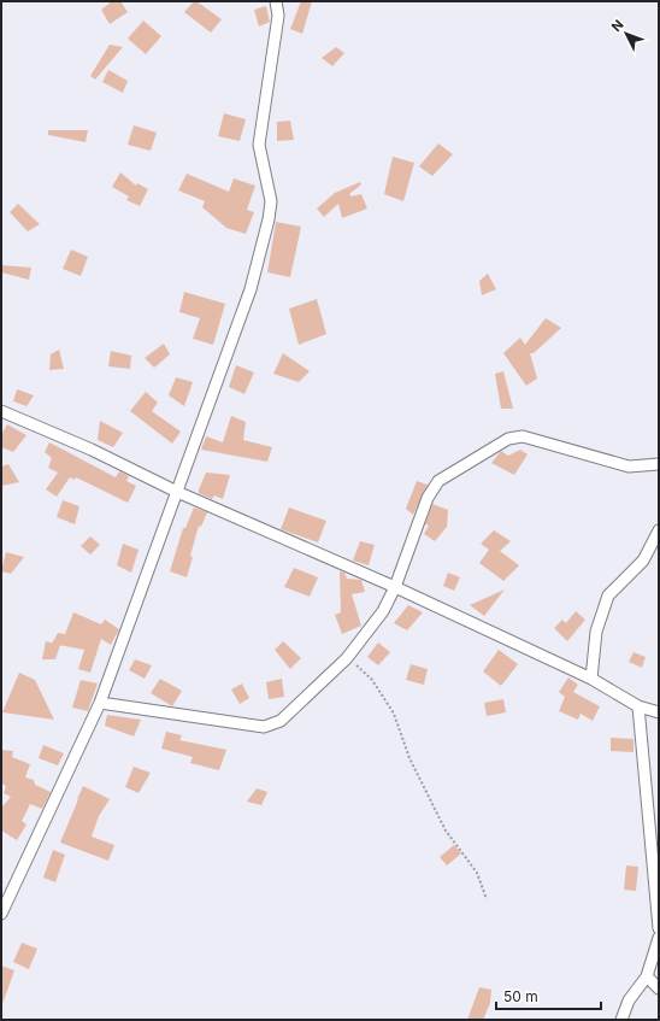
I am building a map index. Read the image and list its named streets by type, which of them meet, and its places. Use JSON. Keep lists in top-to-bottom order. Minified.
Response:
{"scale_bar":"50 m","north":"top left"}
